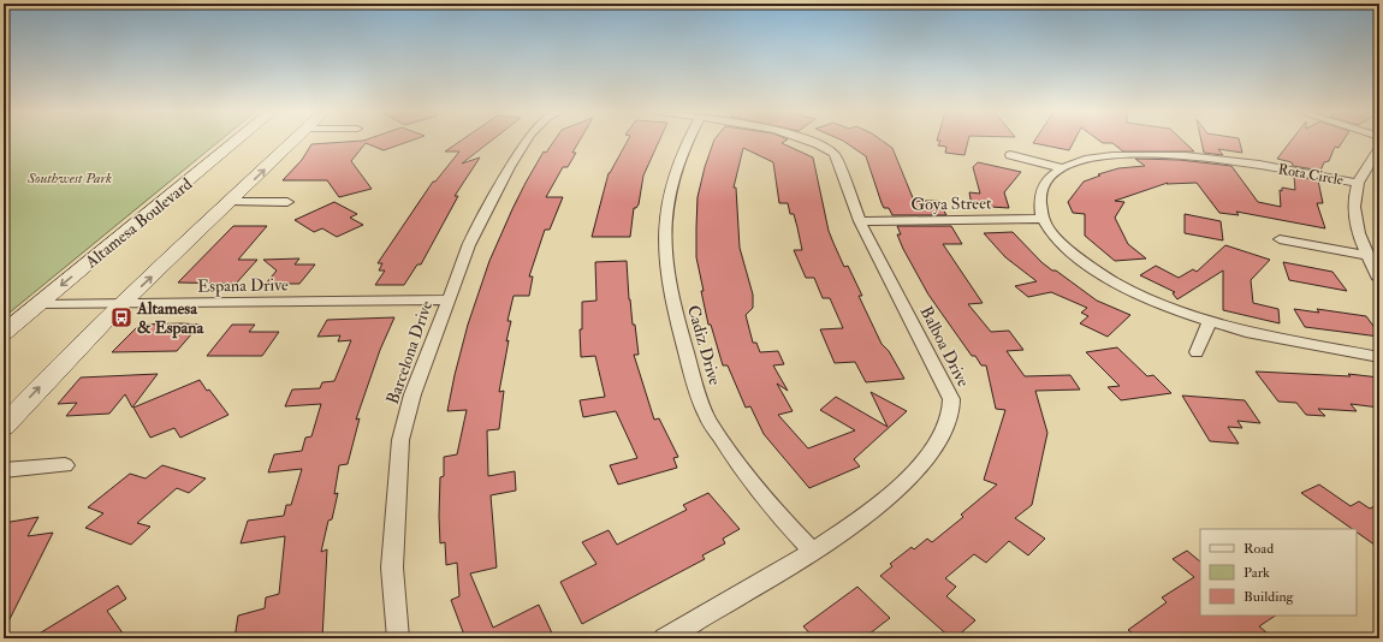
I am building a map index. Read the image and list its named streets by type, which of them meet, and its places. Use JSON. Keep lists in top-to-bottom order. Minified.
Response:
{"streets":{"main road":["Altamesa Boulevard"],"street":["Rota Circle","Goya Street","Espana Drive","Cadiz Drive","Balboa Drive","Barcelona Drive"]},"crossings":[["Rota Circle","Goya Street"],["Goya Street","Balboa Drive"],["Altamesa Boulevard","Espana Drive"],["Espana Drive","Barcelona Drive"],["Cadiz Drive","Balboa Drive"]],"parks":["Southwest Park"],"places":{"bus stop":["Altamesa & Espana"]},"legend":["Road","Park","Building"]}
